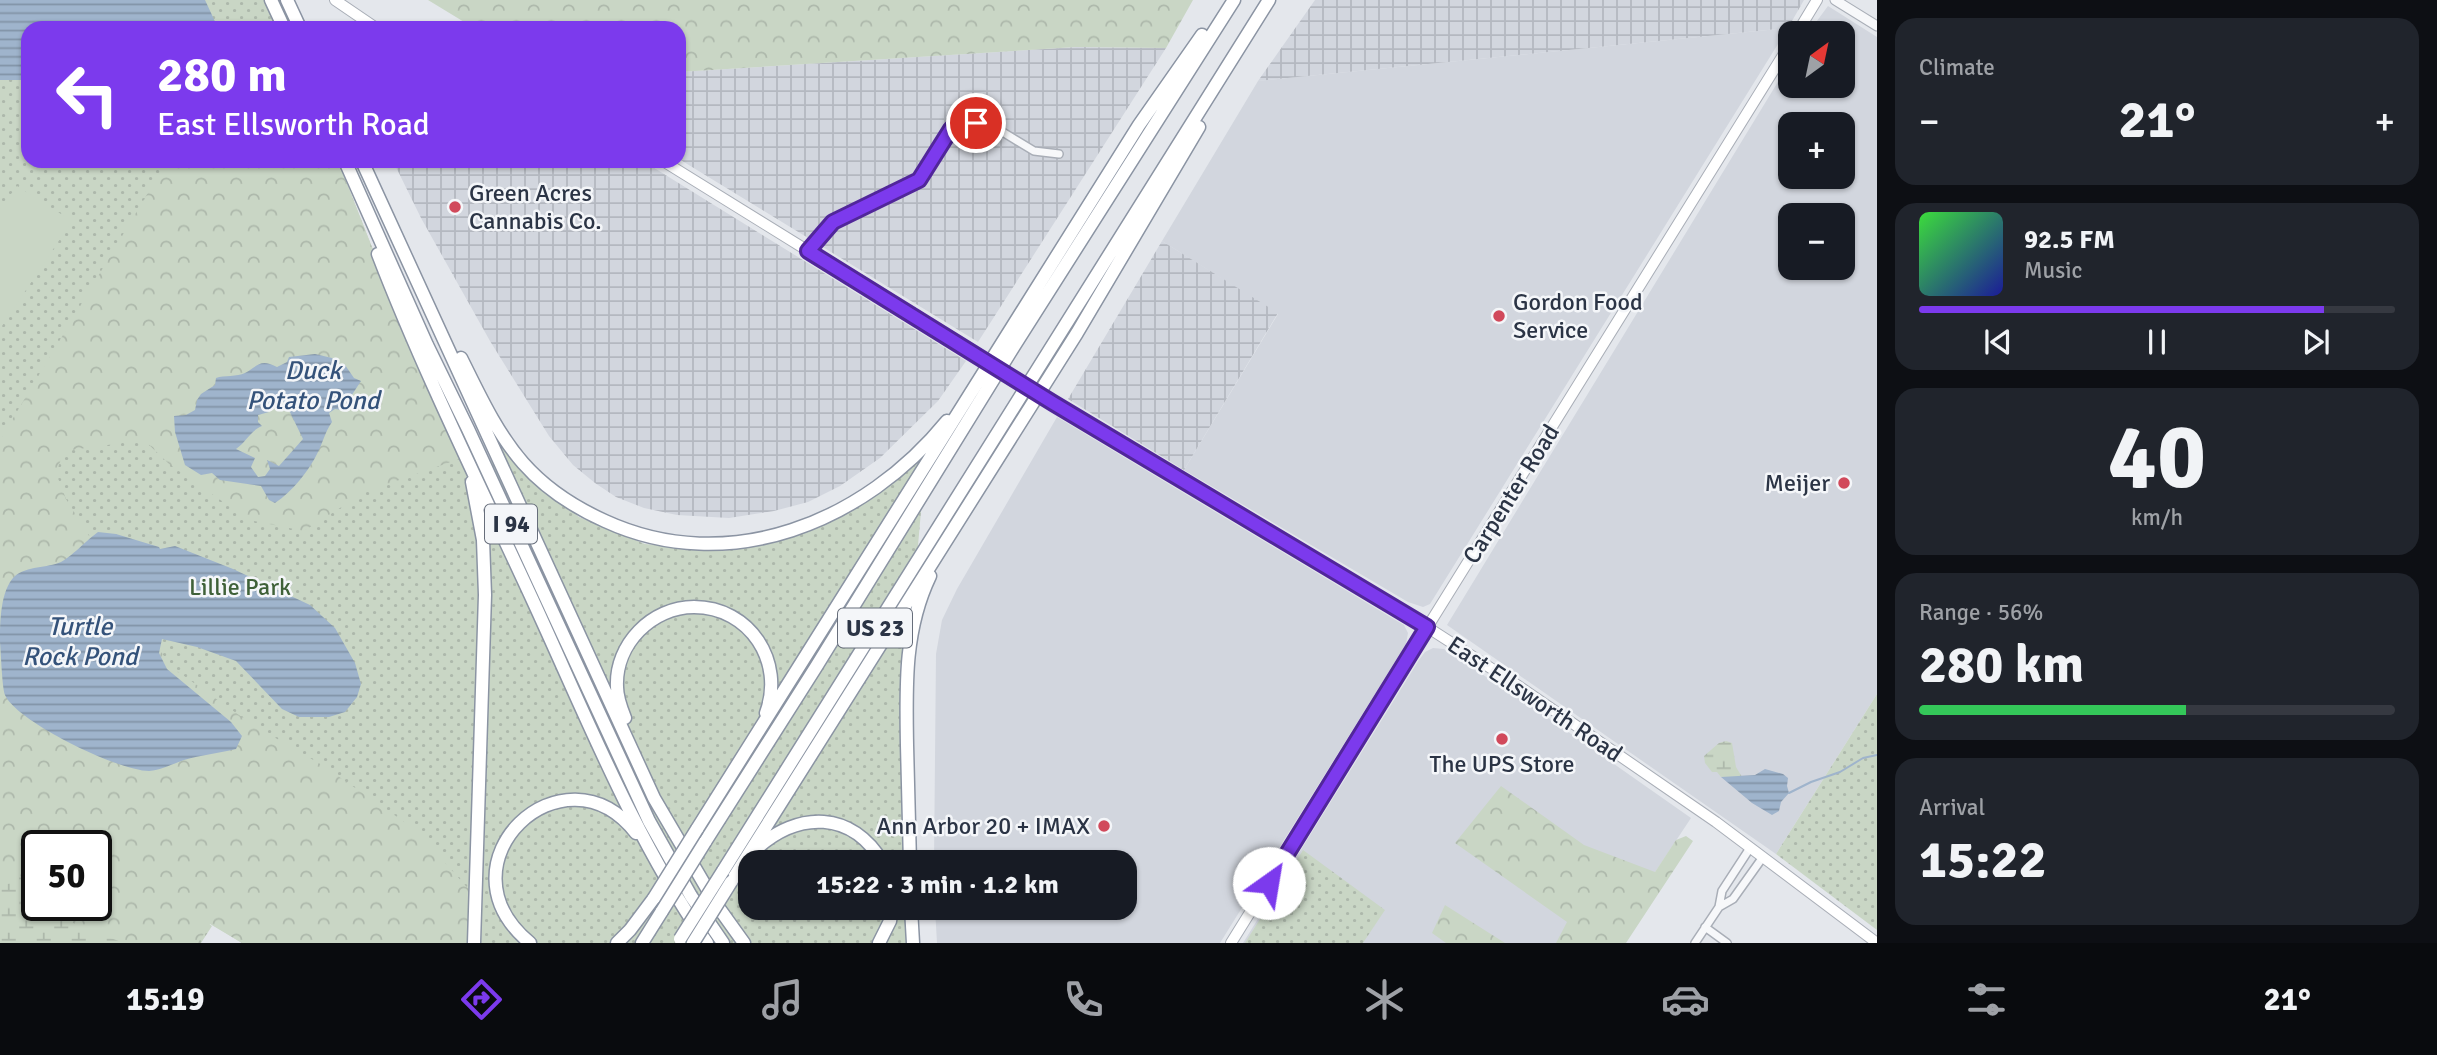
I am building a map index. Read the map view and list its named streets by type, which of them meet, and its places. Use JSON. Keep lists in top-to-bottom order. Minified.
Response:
{"streets":{"highway":["I 94","US 23"],"main road":["Carpenter Road","East Ellsworth Road"]},"crossings":[["Carpenter Road","East Ellsworth Road"]],"water":["Duck Potato Pond","Turtle Rock Pond"],"parks":["Lillie Park"],"places":["Green Acres Cannabis Co.","Gordon Food Service","Meijer","The UPS Store","Ann Arbor 20 + IMAX"],"north":"top right","page":{"tile":["Climate",["40","km/h"],["Range · 56%","280 km"],["Arrival","15:22"]],"map_buttons":["+","−"],"turn":["280 m","East Ellsworth Road"],"heat":["−","21°","+"],"song":["92.5 FM","Music"],"limit":"50","trip":"15:22 · 3 min · 1.2 km","tabs":["15:19","21°"]}}
